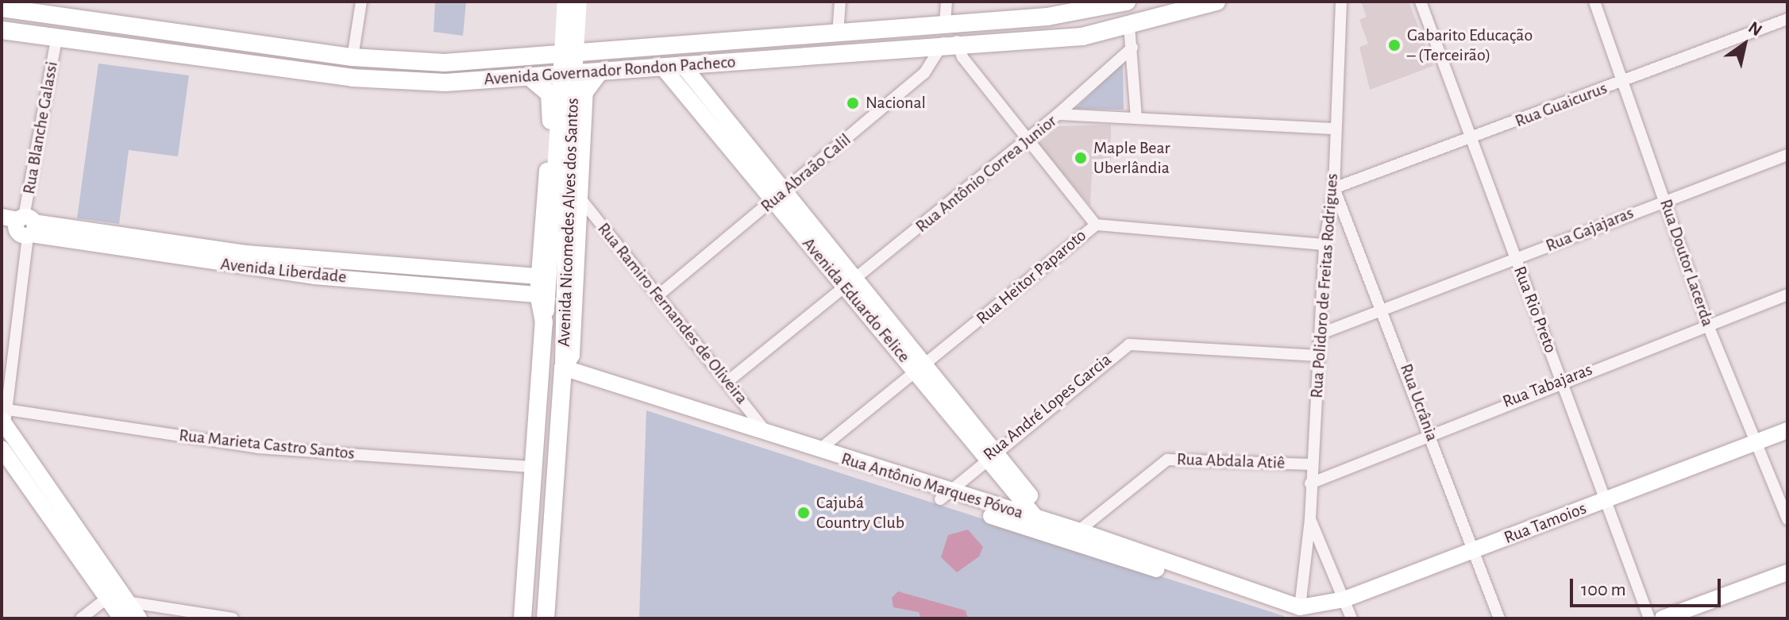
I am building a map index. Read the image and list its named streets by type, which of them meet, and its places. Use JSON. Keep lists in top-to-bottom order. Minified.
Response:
{"streets":{"main road":["Avenida Governador Rondon Pacheco","Avenida Nicomedes Alves dos Santos"],"street":["Rua Guaicurus","Rua Blanche Galassi","Rua Abraão Calil","Rua Antônio Correa Junior","Rua Gajajaras","Rua Doutor Lacerda","Avenida Liberdade","Rua Heitor Paparoto","Rua Polidoro de Freitas Rodrigues","Avenida Eduardo Felice","Rua Rio Preto","Rua Ramiro Fernandes de Oliveira","Rua Tabajaras","Rua Ucrânia","Rua André Lopes Garcia","Rua Marieta Castro Santos","Rua Abdala Atiê","Rua Antônio Marques Póvoa","Rua Tamoios"]},"crossings":[["Avenida Governador Rondon Pacheco","Rua Blanche Galassi"],["Avenida Governador Rondon Pacheco","Rua Abraão Calil"],["Avenida Governador Rondon Pacheco","Avenida Nicomedes Alves dos Santos"],["Avenida Governador Rondon Pacheco","Avenida Eduardo Felice"],["Rua Guaicurus","Rua Doutor Lacerda"],["Rua Guaicurus","Rua Polidoro de Freitas Rodrigues"],["Rua Guaicurus","Rua Rio Preto"],["Rua Guaicurus","Rua Ucrânia"],["Rua Blanche Galassi","Avenida Liberdade"],["Rua Abraão Calil","Avenida Eduardo Felice"],["Rua Abraão Calil","Rua Ramiro Fernandes de Oliveira"],["Rua Antônio Correa Junior","Rua Polidoro de Freitas Rodrigues"],["Rua Antônio Correa Junior","Avenida Eduardo Felice"],["Rua Antônio Correa Junior","Rua Ramiro Fernandes de Oliveira"],["Avenida Nicomedes Alves dos Santos","Avenida Liberdade"],["Avenida Nicomedes Alves dos Santos","Rua Ramiro Fernandes de Oliveira"],["Avenida Nicomedes Alves dos Santos","Rua Marieta Castro Santos"],["Avenida Nicomedes Alves dos Santos","Rua Antônio Marques Póvoa"],["Rua Gajajaras","Rua Doutor Lacerda"],["Rua Gajajaras","Rua Polidoro de Freitas Rodrigues"],["Rua Gajajaras","Rua Rio Preto"],["Rua Gajajaras","Rua Ucrânia"],["Rua Doutor Lacerda","Rua Tabajaras"],["Rua Doutor Lacerda","Rua Tamoios"],["Rua Heitor Paparoto","Rua Polidoro de Freitas Rodrigues"],["Rua Heitor Paparoto","Avenida Eduardo Felice"],["Rua Heitor Paparoto","Rua Antônio Marques Póvoa"],["Rua Polidoro de Freitas Rodrigues","Rua Tabajaras"],["Rua Polidoro de Freitas Rodrigues","Rua Ucrânia"],["Rua Polidoro de Freitas Rodrigues","Rua André Lopes Garcia"],["Rua Polidoro de Freitas Rodrigues","Rua Abdala Atiê"],["Rua Polidoro de Freitas Rodrigues","Rua Antônio Marques Póvoa"],["Rua Polidoro de Freitas Rodrigues","Rua Tamoios"],["Avenida Eduardo Felice","Rua André Lopes Garcia"],["Avenida Eduardo Felice","Rua Abdala Atiê"],["Avenida Eduardo Felice","Rua Antônio Marques Póvoa"],["Rua Rio Preto","Rua Tabajaras"],["Rua Rio Preto","Rua Tamoios"],["Rua Ramiro Fernandes de Oliveira","Rua Antônio Marques Póvoa"],["Rua Tabajaras","Rua Ucrânia"],["Rua Ucrânia","Rua Tamoios"],["Rua André Lopes Garcia","Rua Antônio Marques Póvoa"],["Rua Abdala Atiê","Rua Antônio Marques Póvoa"],["Rua Antônio Marques Póvoa","Rua Tamoios"]],"places":["Gabarito Educação – (Terceirão)","Nacional","Maple Bear Uberlândia","Cajubá Country Club"],"scale_bar":"100 m","north":"top right"}
